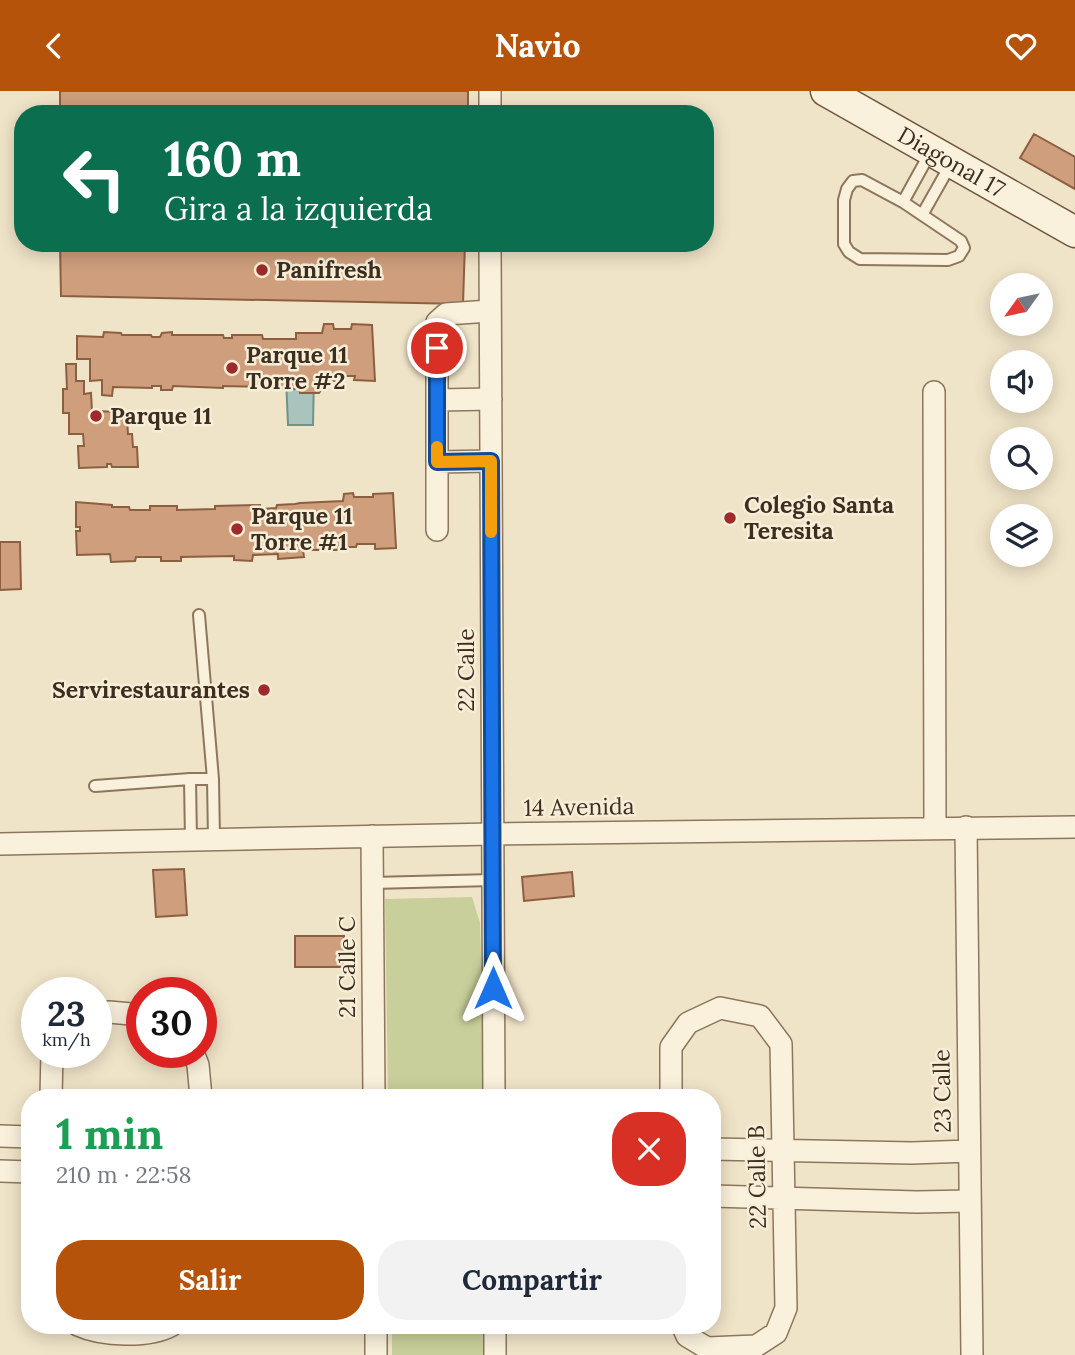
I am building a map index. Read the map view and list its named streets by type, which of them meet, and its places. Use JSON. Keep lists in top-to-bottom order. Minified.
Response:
{"streets":{"main road":["Diagonal 17"],"street":["22 Calle","14 Avenida","21 Calle C","23 Calle","22 Calle B"]},"crossings":[["22 Calle","14 Avenida"],["14 Avenida","21 Calle C"],["14 Avenida","23 Calle"]],"places":["Panifresh","Parque 11 Torre #2","Parque 11","Colegio Santa Teresita","Parque 11 Torre #1","Servirestaurantes"],"north":"bottom left","page":{"header":"Navio","turn":["160 m","Gira a la izquierda"],"speed":"23 km/h","limit":"30","heading":["1 min","210 m · 22:58"],"buttons":["Salir","Compartir"]}}
